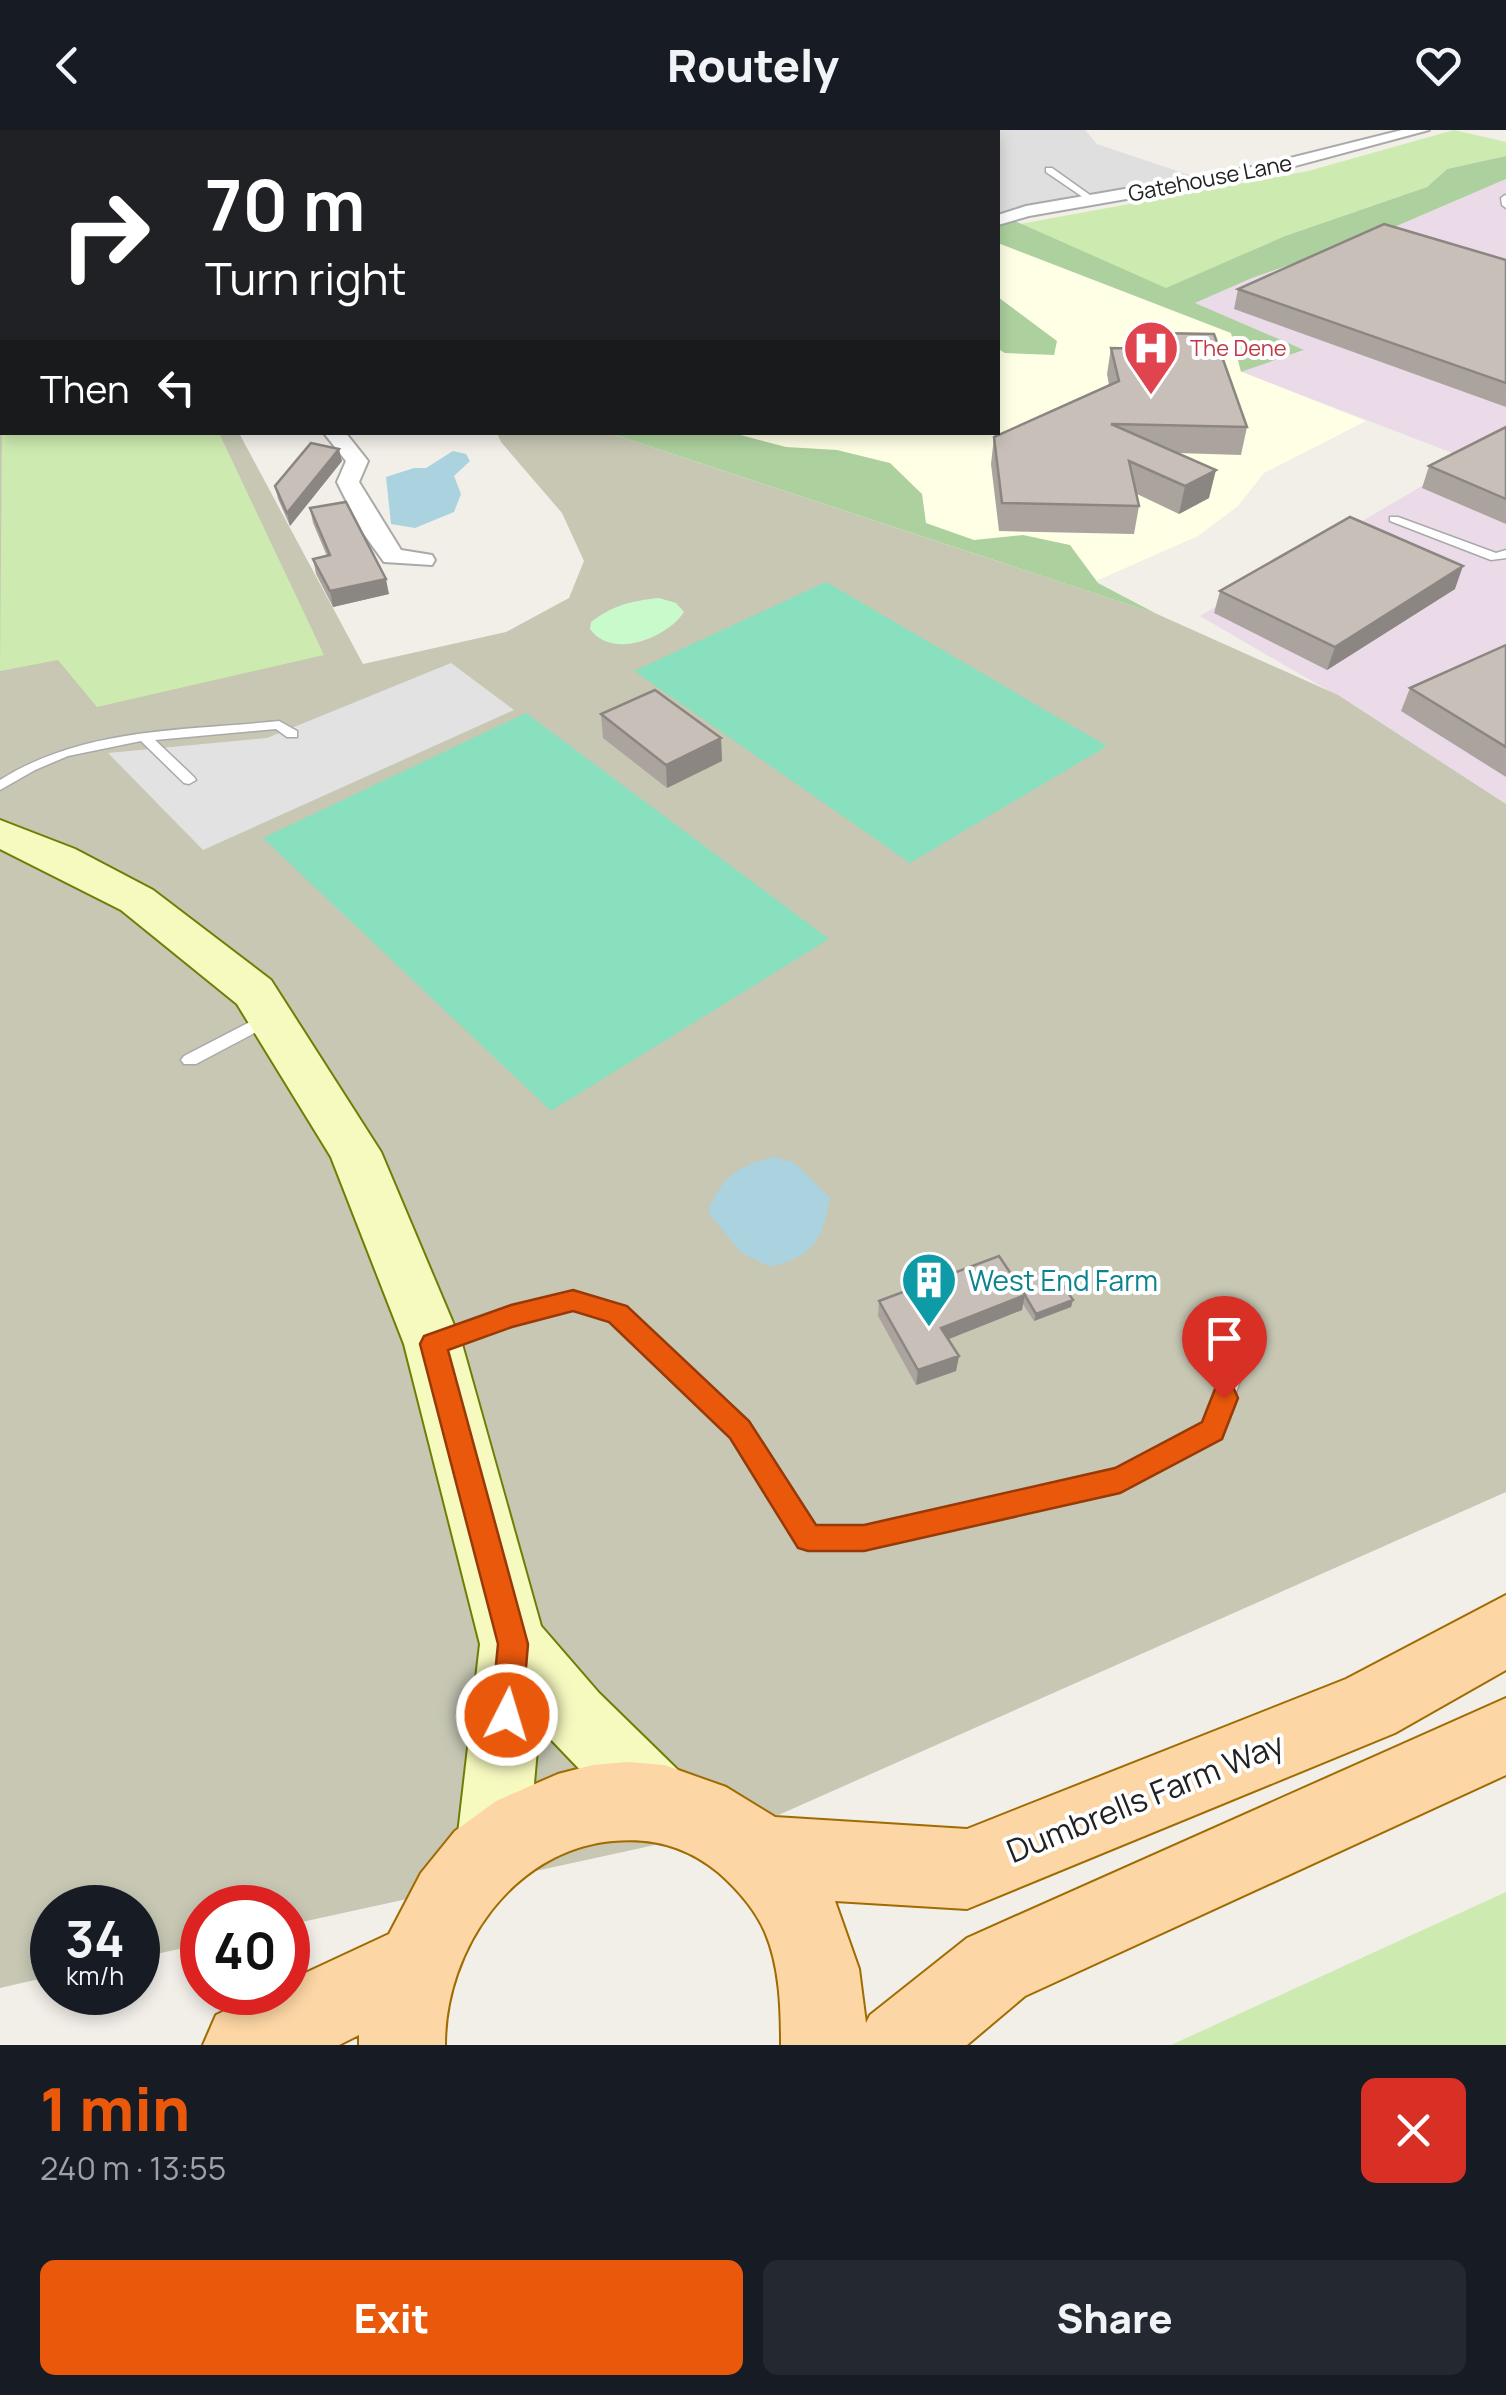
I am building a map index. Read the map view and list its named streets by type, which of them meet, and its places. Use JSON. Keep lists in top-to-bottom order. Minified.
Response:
{"streets":{"main road":["Dumbrells Farm Way"],"street":["Gatehouse Lane"]},"places":{"hospital":["The Dene"],"building":["West End Farm"]},"page":{"header":"Routely","turn":["70 m","Turn right"],"then":"Then","speed":"34 km/h","limit":"40","heading":["1 min","240 m · 13:55"],"buttons":["Exit","Share"]}}
